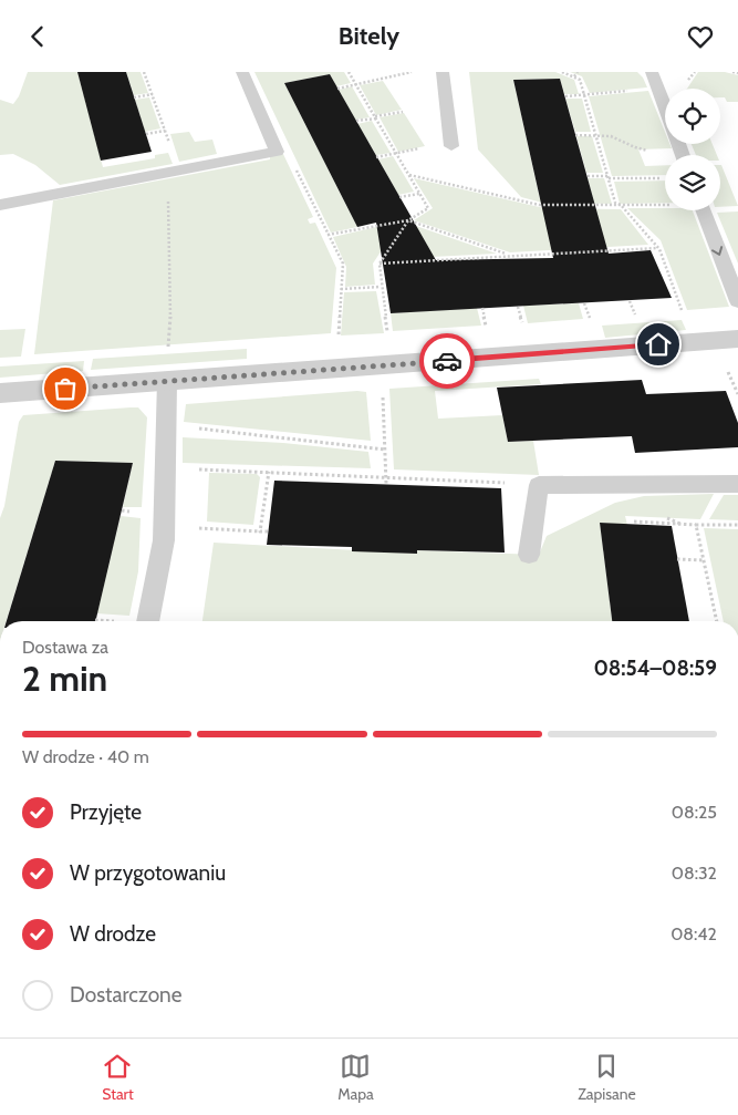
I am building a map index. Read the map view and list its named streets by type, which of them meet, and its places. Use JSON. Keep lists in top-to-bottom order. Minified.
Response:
{"page":{"header":"Bitely","heading":["2 min","Dostawa za","08:54–08:59"],"bar":"W drodze · 40 m","list":[["Przyjęte","08:25"],["W przygotowaniu","08:32"],["W drodze","08:42"],"Dostarczone"],"tabs":["Start","Mapa","Zapisane"]}}
